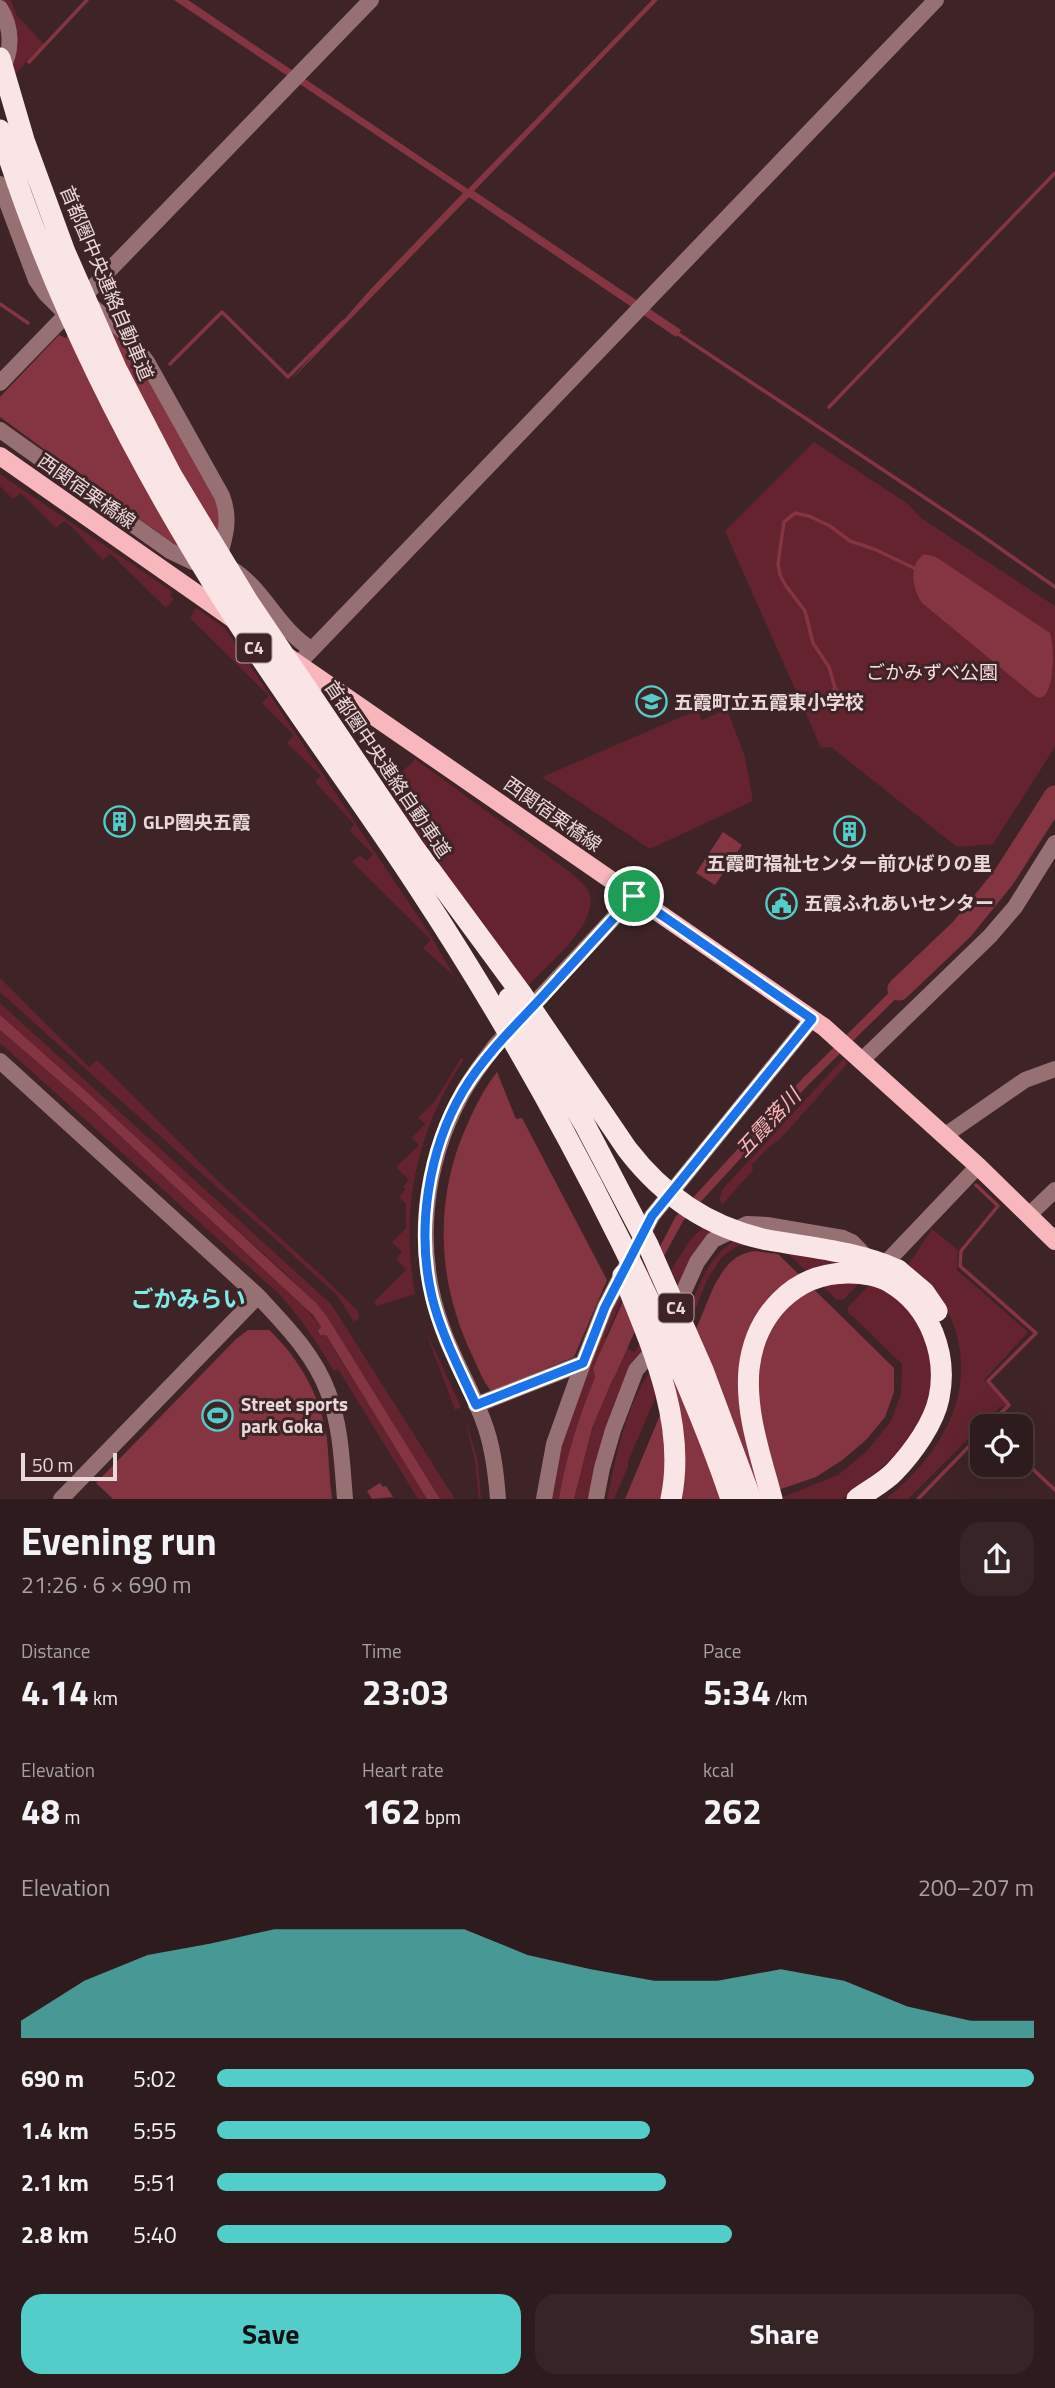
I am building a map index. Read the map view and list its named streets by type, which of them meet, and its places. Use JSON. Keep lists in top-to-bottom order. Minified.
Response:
{"streets":{"highway":["首都圏中央連絡自動車道","C4"],"main road":["西関宿栗橋線"]},"districts":["ごかみらい"],"water":["五霞落川"],"parks":["ごかみずべ公園"],"places":{"school or university":["五霞町立五霞東小学校"],"building":["GLP圏央五霞","五霞町福祉センター前ひばりの里"],"public building":["五霞ふれあいセンター"],"sports":["Street sports park Goka"]},"scale_bar":"50 m","page":{"scale":"50 m","heading":["Evening run","21:26 · 6 × 690 m"],"stats":[["Distance","4.14 km"],["Time","23:03"],["Pace","5:34 /km"],["Elevation","48 m"],["Heart rate","162 bpm"],["kcal","262"]],"chart":["Elevation","200–207 m"],"list":[{"name":"690 m","note":"5:02"},{"name":"1.4 km","note":"5:55"},{"name":"2.1 km","note":"5:51"},{"name":"2.8 km","note":"5:40"}],"buttons":["Save","Share"]}}
